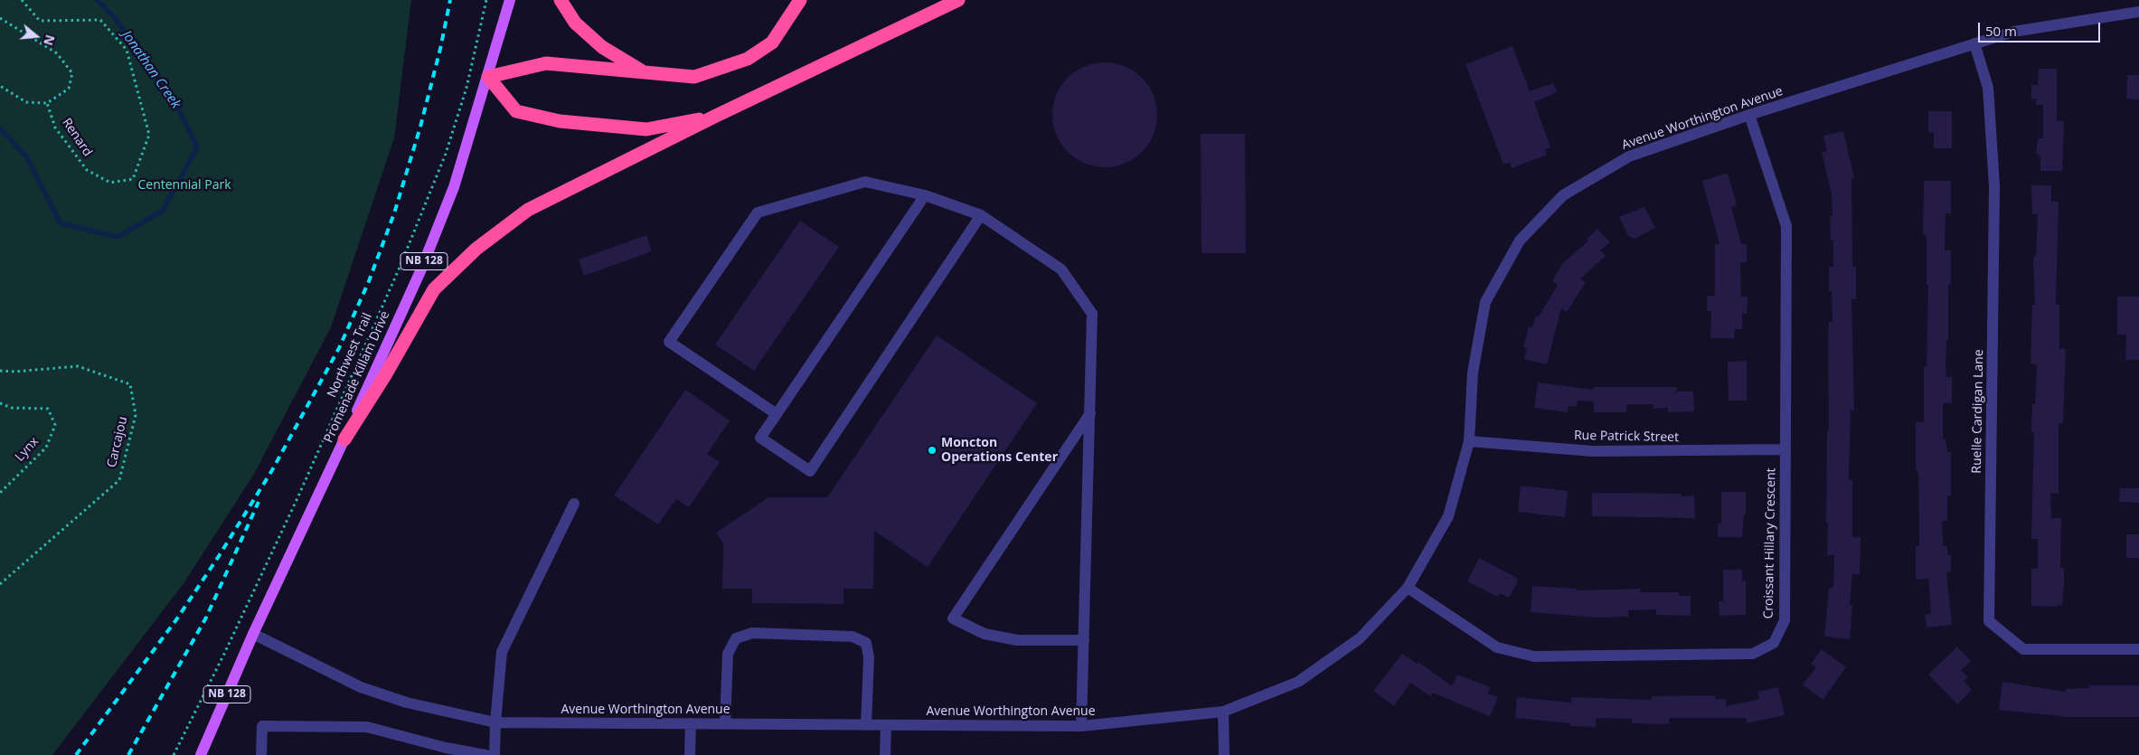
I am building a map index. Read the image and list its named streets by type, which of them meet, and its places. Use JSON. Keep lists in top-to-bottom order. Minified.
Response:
{"streets":{"main road":["NB 128","Promenade Killam Drive"],"street":["Avenue Worthington Avenue","Ruelle Cardigan Lane","Rue Patrick Street","Croissant Hillary Crescent"],"path":["Renard","Northwest Trail","Carcajou","Lynx"]},"crossings":[["Avenue Worthington Avenue","Promenade Killam Drive"],["Avenue Worthington Avenue","Ruelle Cardigan Lane"],["Avenue Worthington Avenue","Rue Patrick Street"],["Avenue Worthington Avenue","Croissant Hillary Crescent"],["Rue Patrick Street","Croissant Hillary Crescent"]],"water":["Jonathan Creek"],"parks":["Centennial Park"],"places":["Moncton Operations Center"],"scale_bar":"50 m","north":"right"}
